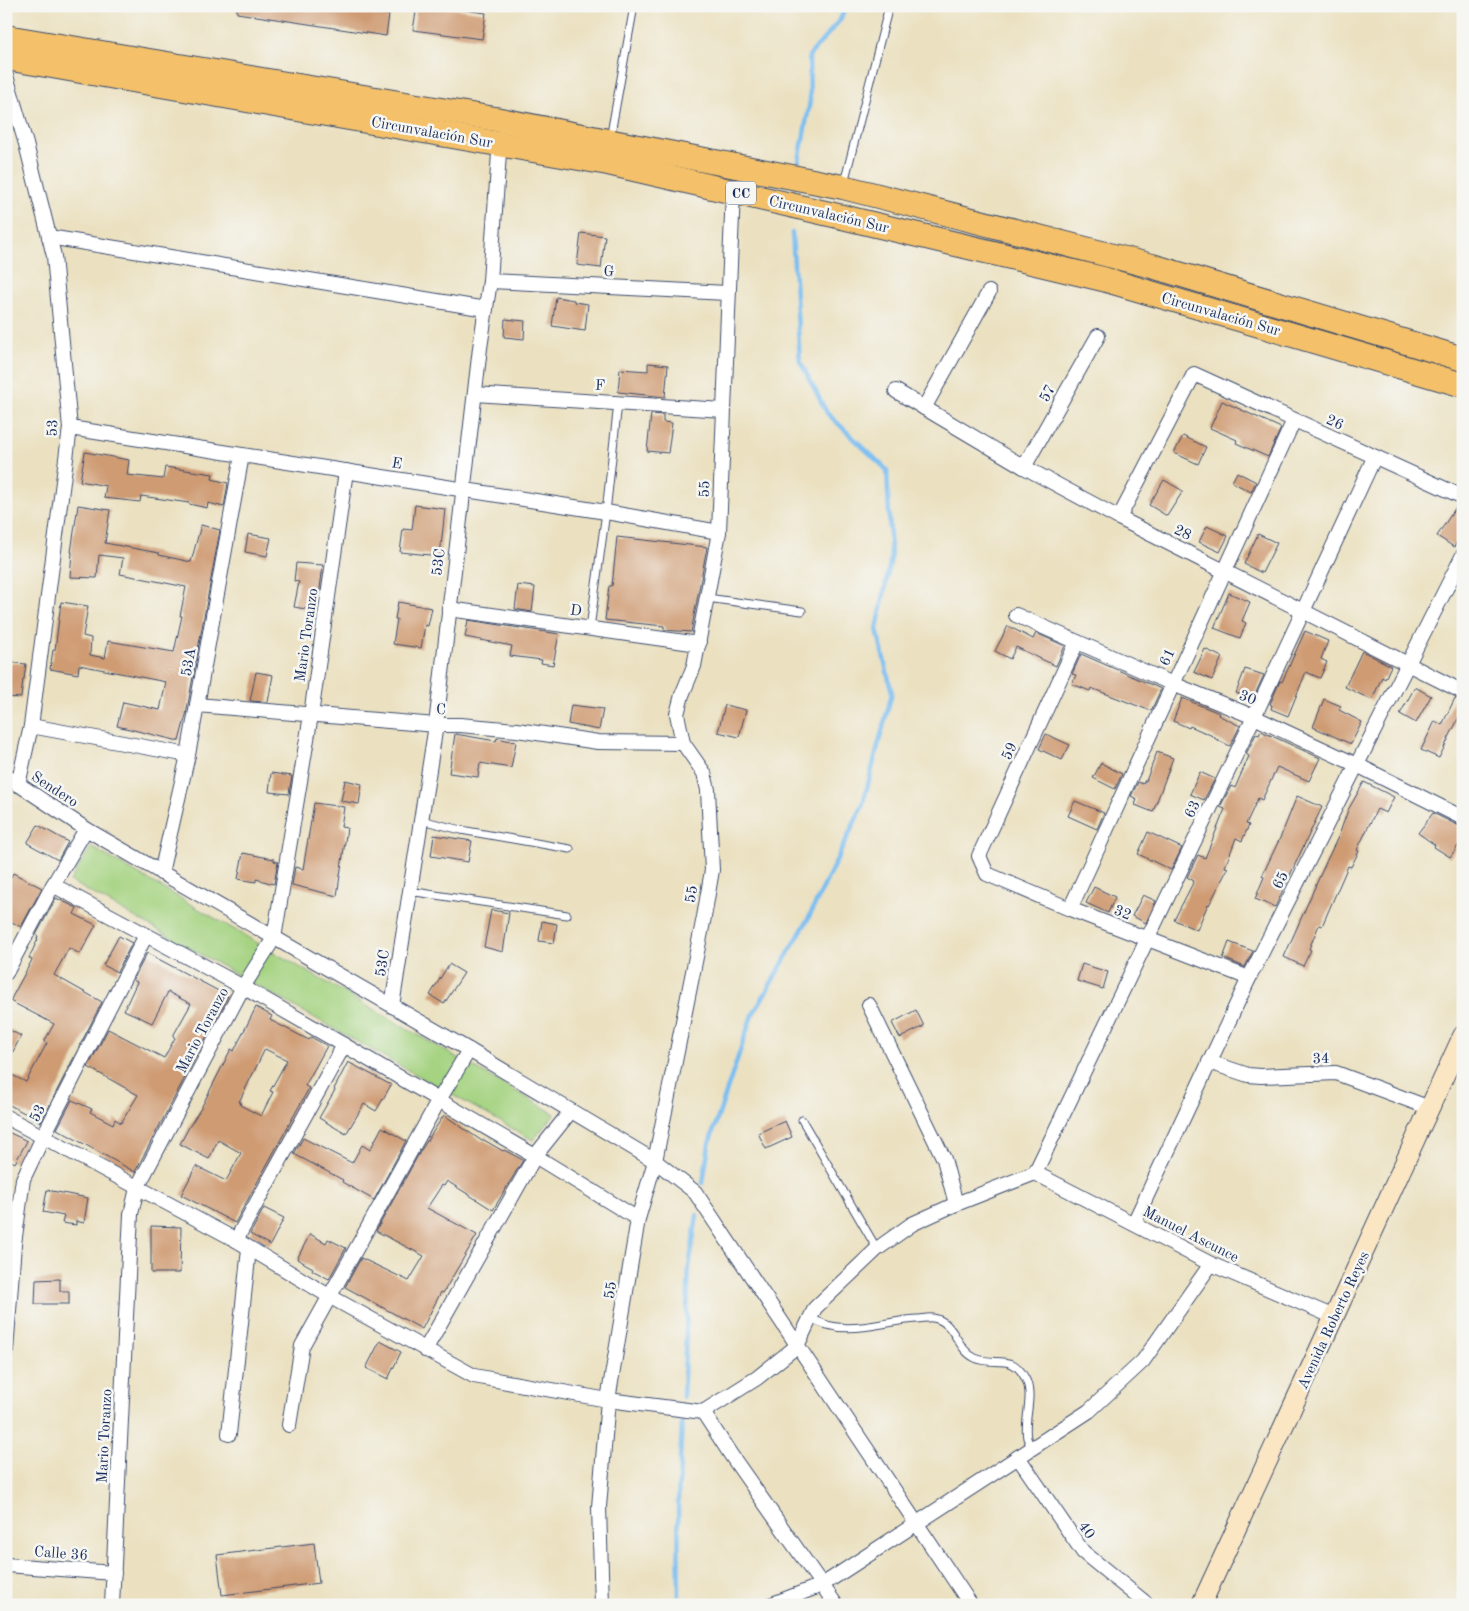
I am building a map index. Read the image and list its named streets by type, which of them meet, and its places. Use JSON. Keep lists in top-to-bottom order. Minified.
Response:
{"streets":{"highway":["Circunvalación Sur","CC"],"main road":["Avenida Roberto Reyes"],"street":["G","F","57","26","53","E","55","28","53C","D","Mario Toranzo","61","53A","30","C","59","Sendero","63","65","32","34","Manuel Ascunce","40","Calle 36"]},"crossings":[["Circunvalación Sur","55"],["Circunvalación Sur","53C"],["G","55"],["G","53C"],["F","55"],["F","53C"],["57","28"],["26","28"],["26","61"],["26","63"],["53","E"],["53","Sendero"],["E","55"],["E","53C"],["E","Mario Toranzo"],["E","53A"],["55","D"],["55","C"],["55","Sendero"],["28","61"],["28","63"],["28","65"],["53C","D"],["53C","C"],["53C","Sendero"],["Mario Toranzo","C"],["Mario Toranzo","Sendero"],["Mario Toranzo","Calle 36"],["61","30"],["61","32"],["53A","C"],["53A","Sendero"],["30","59"],["30","63"],["30","65"],["59","32"],["63","32"],["63","Manuel Ascunce"],["65","32"],["65","34"],["65","Manuel Ascunce"],["34","Avenida Roberto Reyes"],["Manuel Ascunce","Avenida Roberto Reyes"]]}
